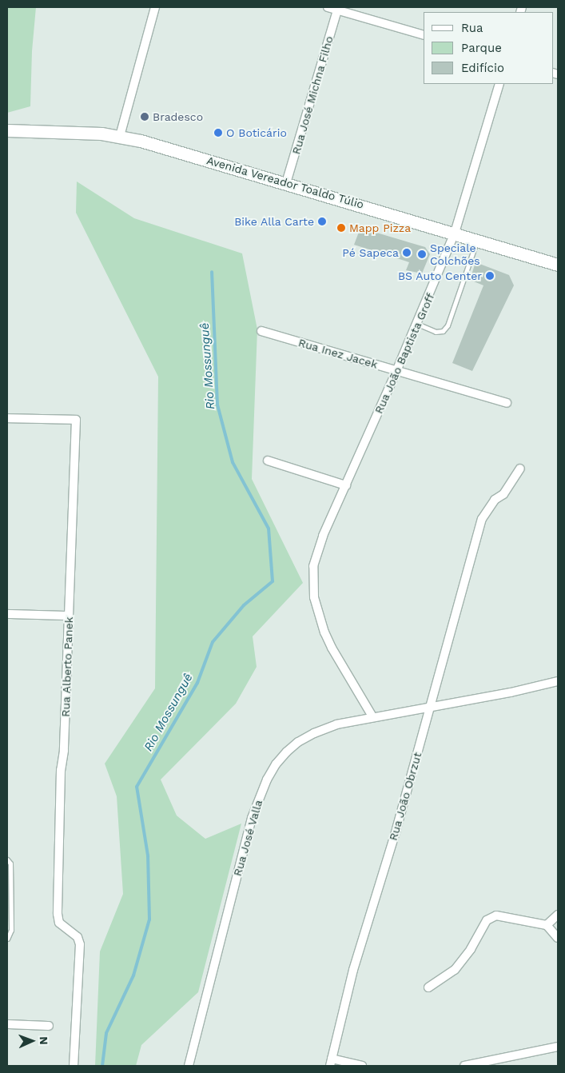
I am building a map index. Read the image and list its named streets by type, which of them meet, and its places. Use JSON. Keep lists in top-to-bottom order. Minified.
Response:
{"streets":{"main road":["Avenida Vereador Toaldo Túlio"],"street":["Rua José Michna Filho","Rua Inez Jacek","Rua João Baptista Groff","Rua Alberto Panek","Rua João Obrzut","Rua José Valla"]},"crossings":[["Rua José Michna Filho","Avenida Vereador Toaldo Túlio"],["Avenida Vereador Toaldo Túlio","Rua João Baptista Groff"],["Rua Inez Jacek","Rua João Baptista Groff"],["Rua João Baptista Groff","Rua José Valla"],["Rua João Obrzut","Rua José Valla"]],"water":["Rio Mossunguê"],"places":["Bradesco","O Boticário","Bike Alla Carte","Mapp Pizza","Pé Sapeca","Speciale Colchões","BS Auto Center"],"legend":["Rua","Parque","Edifício"],"north":"right"}
